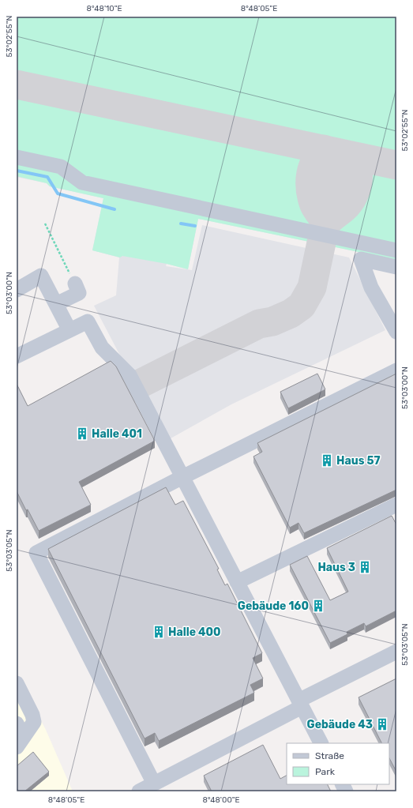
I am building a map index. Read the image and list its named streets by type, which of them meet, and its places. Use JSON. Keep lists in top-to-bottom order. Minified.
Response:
{"places":{"building":["Halle 401","Haus 57","Haus 3","Gebäude 160","Halle 400","Gebäude 43"]},"legend":["Straße","Park"],"coordinates":["8°48'10\"E","8°48'05\"E","53°02'55\"N","53°03'00\"N","53°03'05\"N","8°48'00\"E"]}
